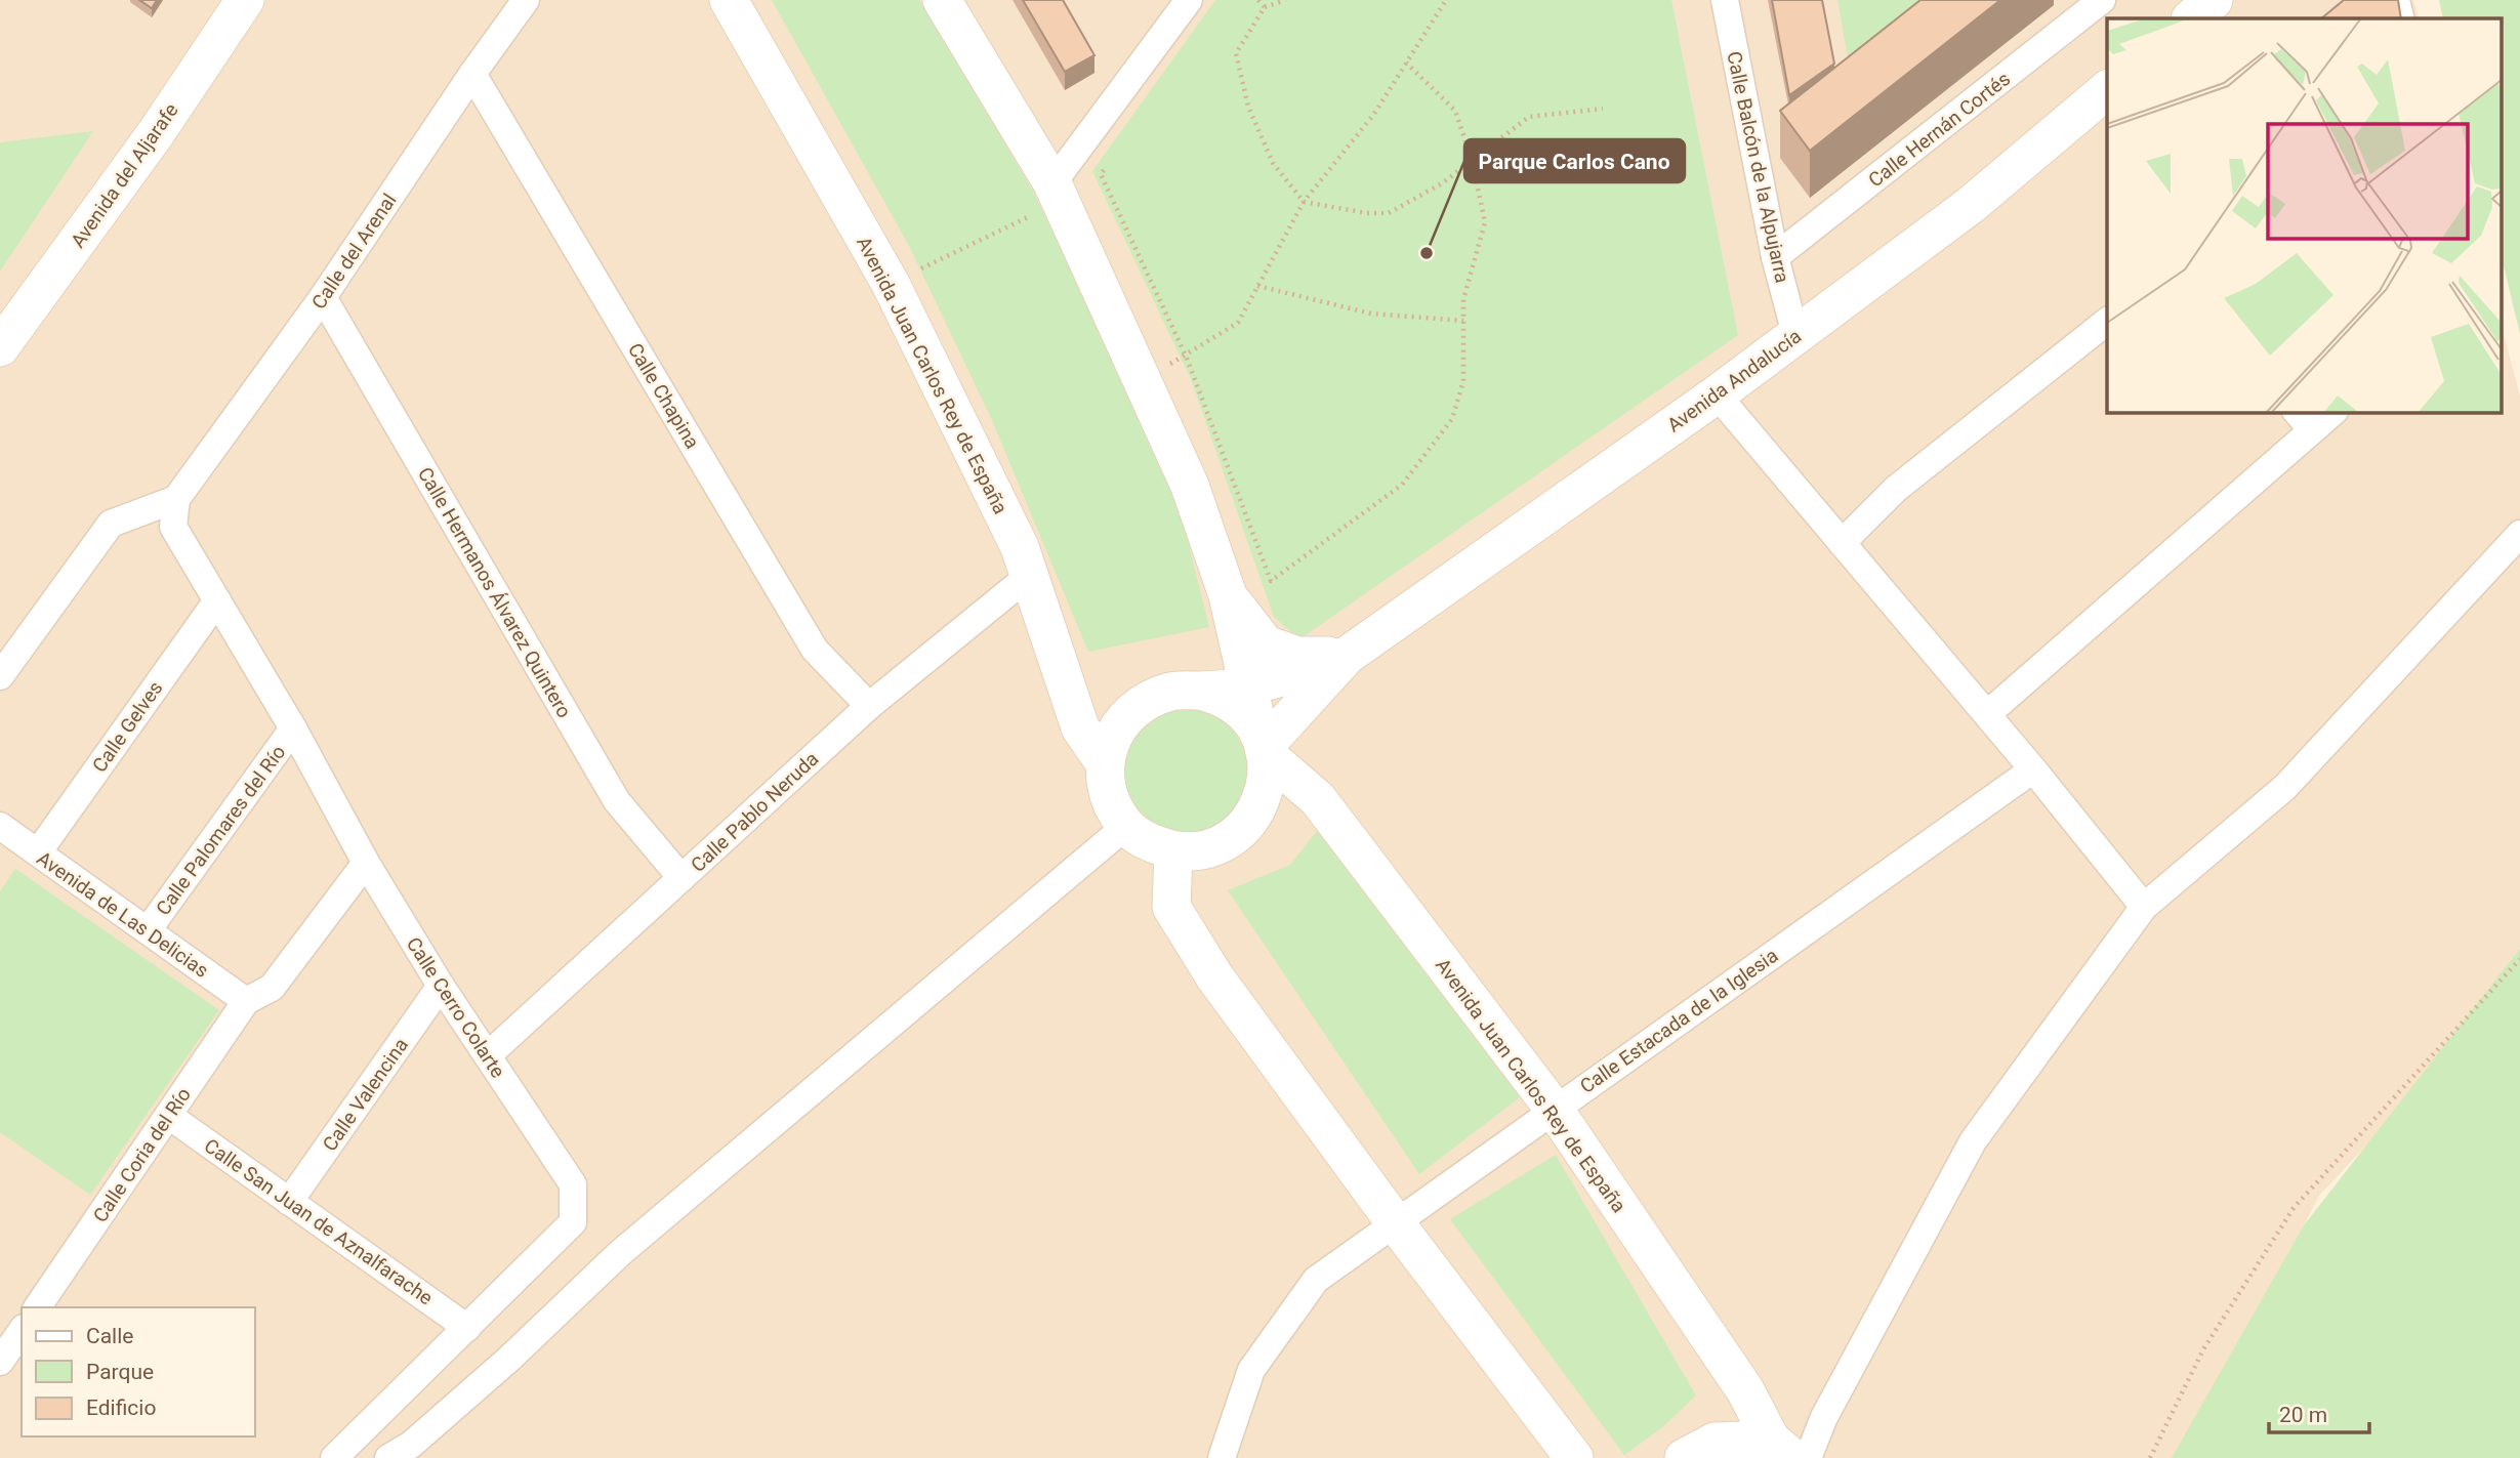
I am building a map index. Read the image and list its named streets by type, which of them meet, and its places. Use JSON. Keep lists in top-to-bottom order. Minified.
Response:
{"streets":{"street":["Calle Hernán Cortés","Calle Balcón de la Alpujarra","Avenida del Aljarafe","Calle del Arenal","Avenida Juan Carlos Rey de España","Avenida Andalucía","Calle Chapina","Calle Hermanos Álvarez Quintero","Calle Gelves","Calle Pablo Neruda","Calle Palomares del Río","Avenida de Las Delicias","Calle Cerro Colarte","Calle Estacada de la Iglesia","Calle Valencina","Calle Coria del Río","Calle San Juan de Aznalfarache"]},"crossings":[["Calle Hernán Cortés","Calle Balcón de la Alpujarra"],["Calle Balcón de la Alpujarra","Avenida Andalucía"],["Calle del Arenal","Calle Chapina"],["Calle del Arenal","Calle Hermanos Álvarez Quintero"],["Calle del Arenal","Calle Cerro Colarte"],["Avenida Juan Carlos Rey de España","Calle Pablo Neruda"],["Avenida Juan Carlos Rey de España","Calle Estacada de la Iglesia"],["Calle Chapina","Calle Pablo Neruda"],["Calle Hermanos Álvarez Quintero","Calle Pablo Neruda"],["Calle Gelves","Avenida de Las Delicias"],["Calle Gelves","Calle Cerro Colarte"],["Calle Pablo Neruda","Calle Cerro Colarte"],["Calle Palomares del Río","Avenida de Las Delicias"],["Calle Palomares del Río","Calle Cerro Colarte"],["Avenida de Las Delicias","Calle Coria del Río"],["Calle Cerro Colarte","Calle Valencina"],["Calle Cerro Colarte","Calle San Juan de Aznalfarache"],["Calle Valencina","Calle San Juan de Aznalfarache"],["Calle Coria del Río","Calle San Juan de Aznalfarache"]],"places":["Parque Carlos Cano"],"legend":["Calle","Parque","Edificio"],"scale_bar":"20 m"}
